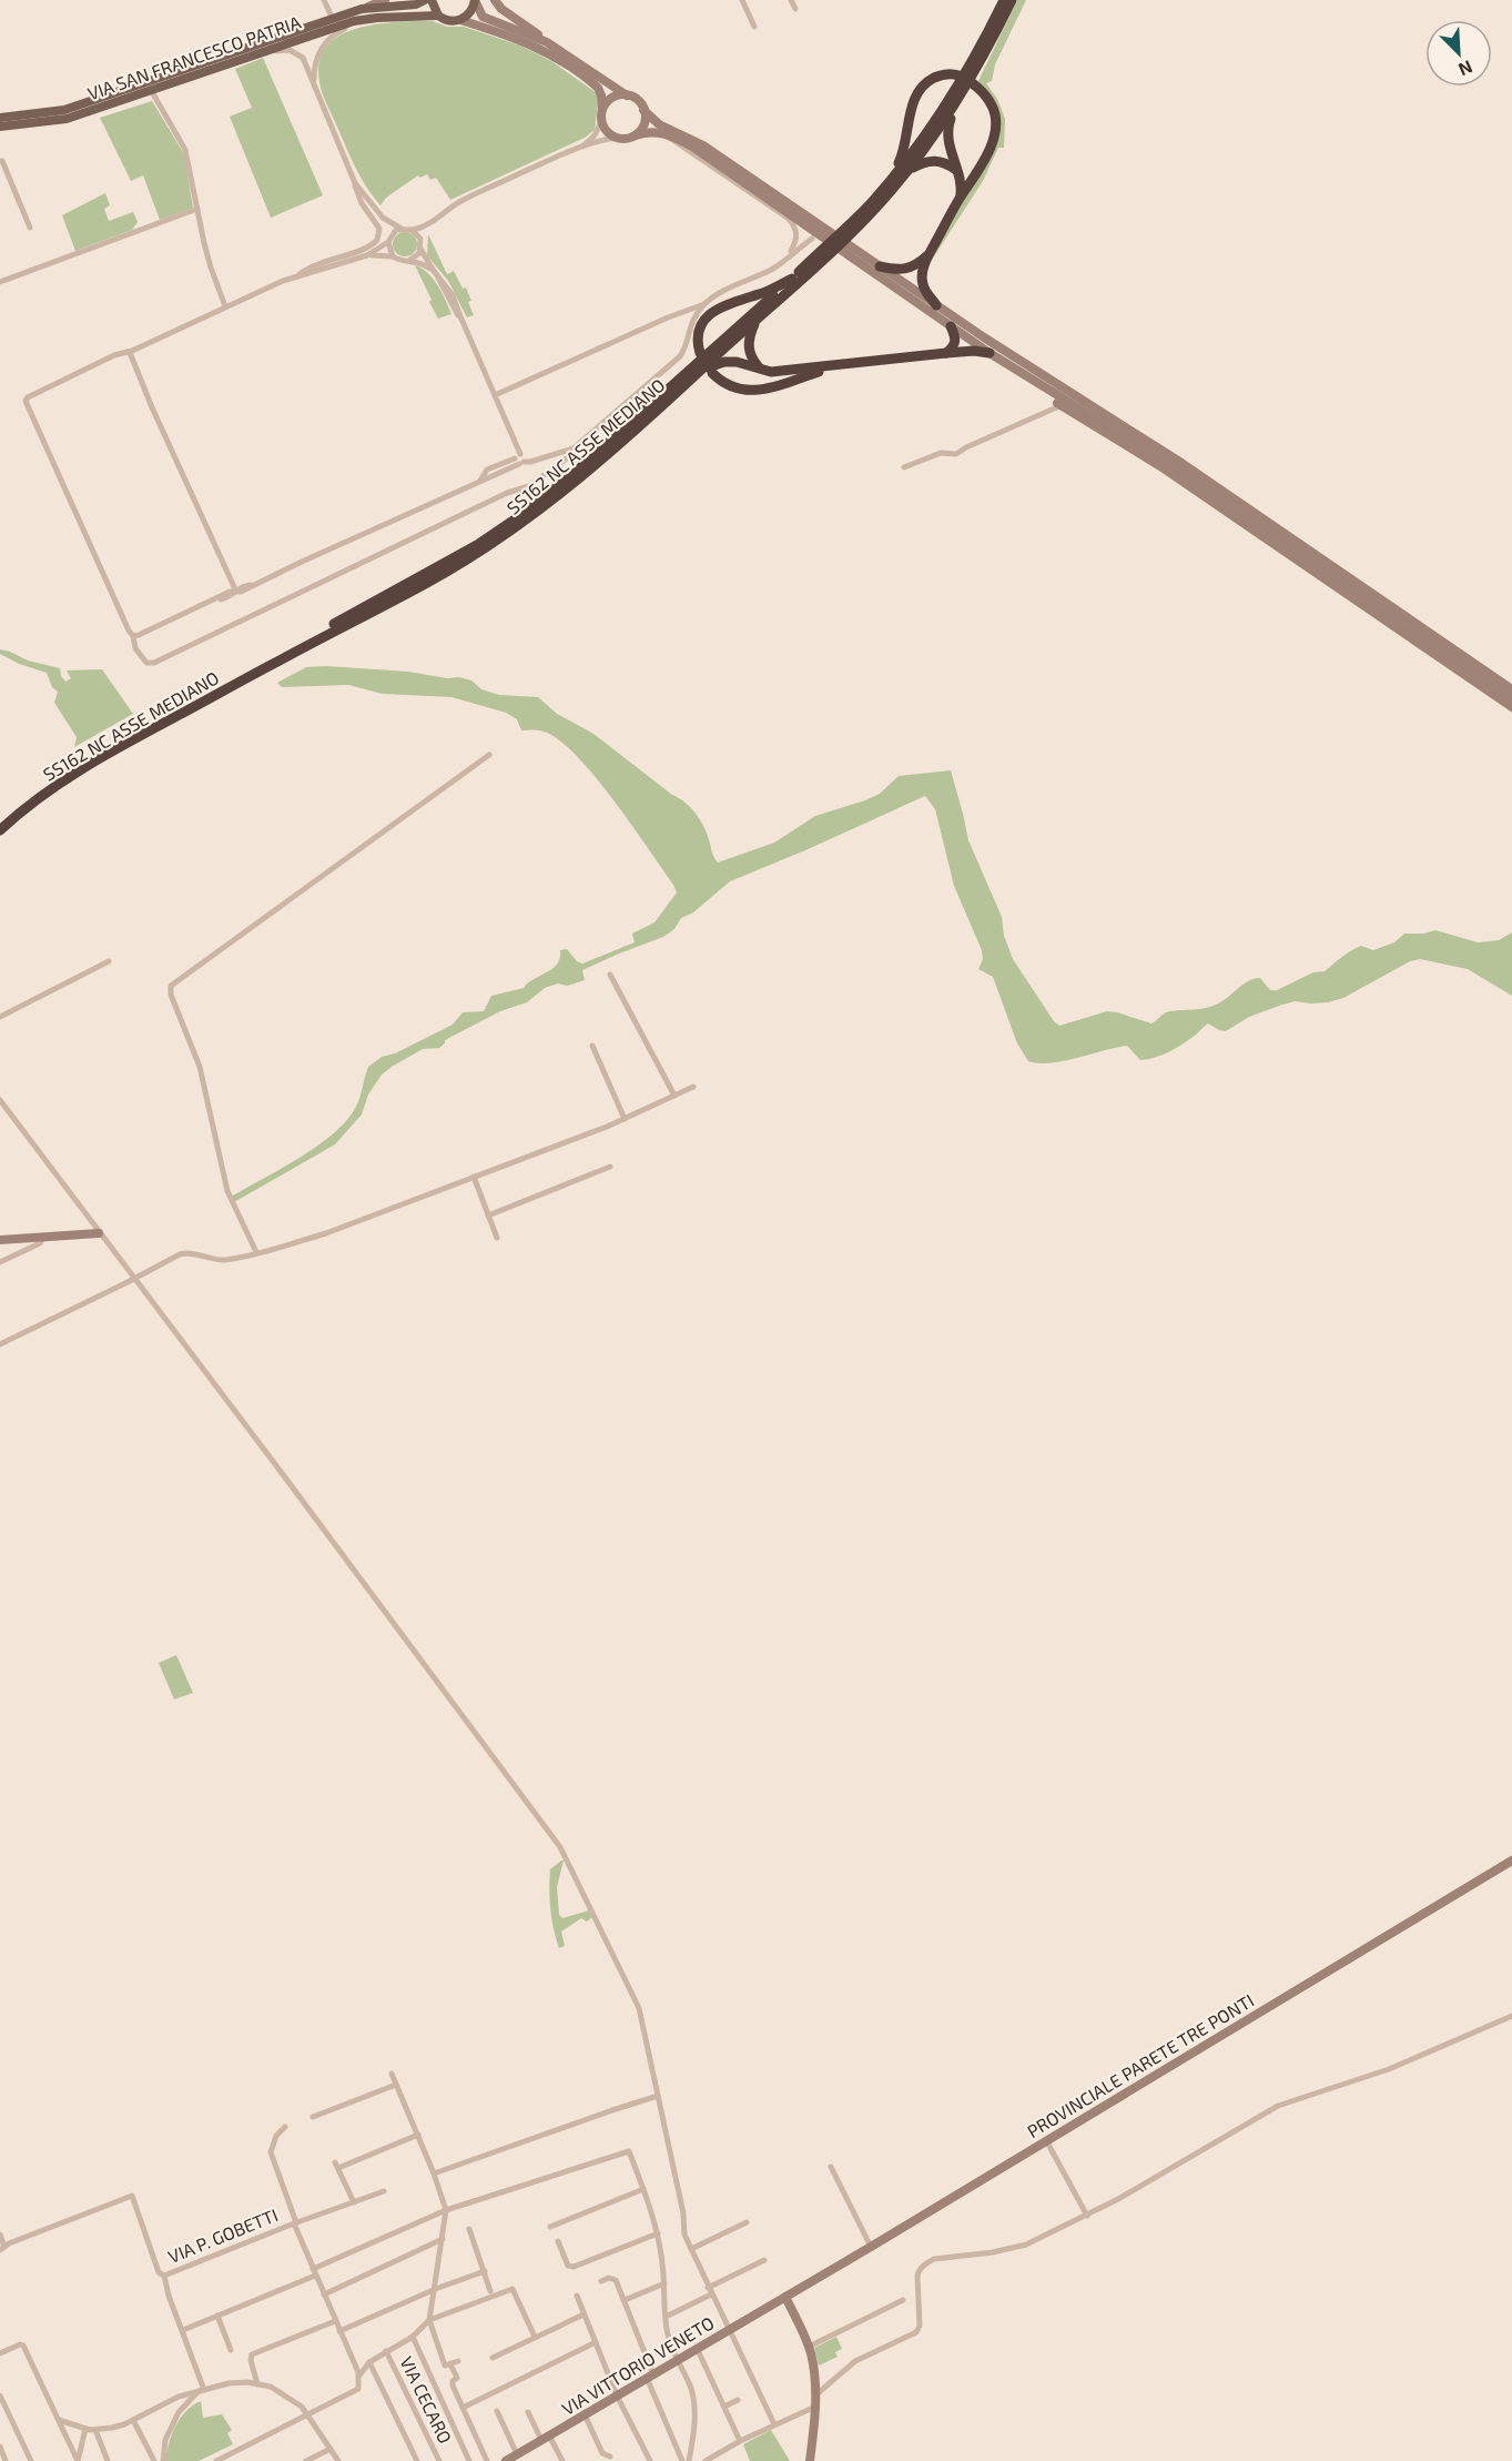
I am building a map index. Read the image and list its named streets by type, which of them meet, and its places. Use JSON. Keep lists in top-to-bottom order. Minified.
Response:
{"streets":{"highway":["SS162 NC ASSE MEDIANO"],"main road":["VIA SAN FRANCESCO PATRIA","PROVINCIALE PARETE TRE PONTI","VIA VITTORIO VENETO"],"street":["VIA P. GOBETTI","VIA CECARO"]},"crossings":[["PROVINCIALE PARETE TRE PONTI","VIA VITTORIO VENETO"]],"north":"bottom right"}
